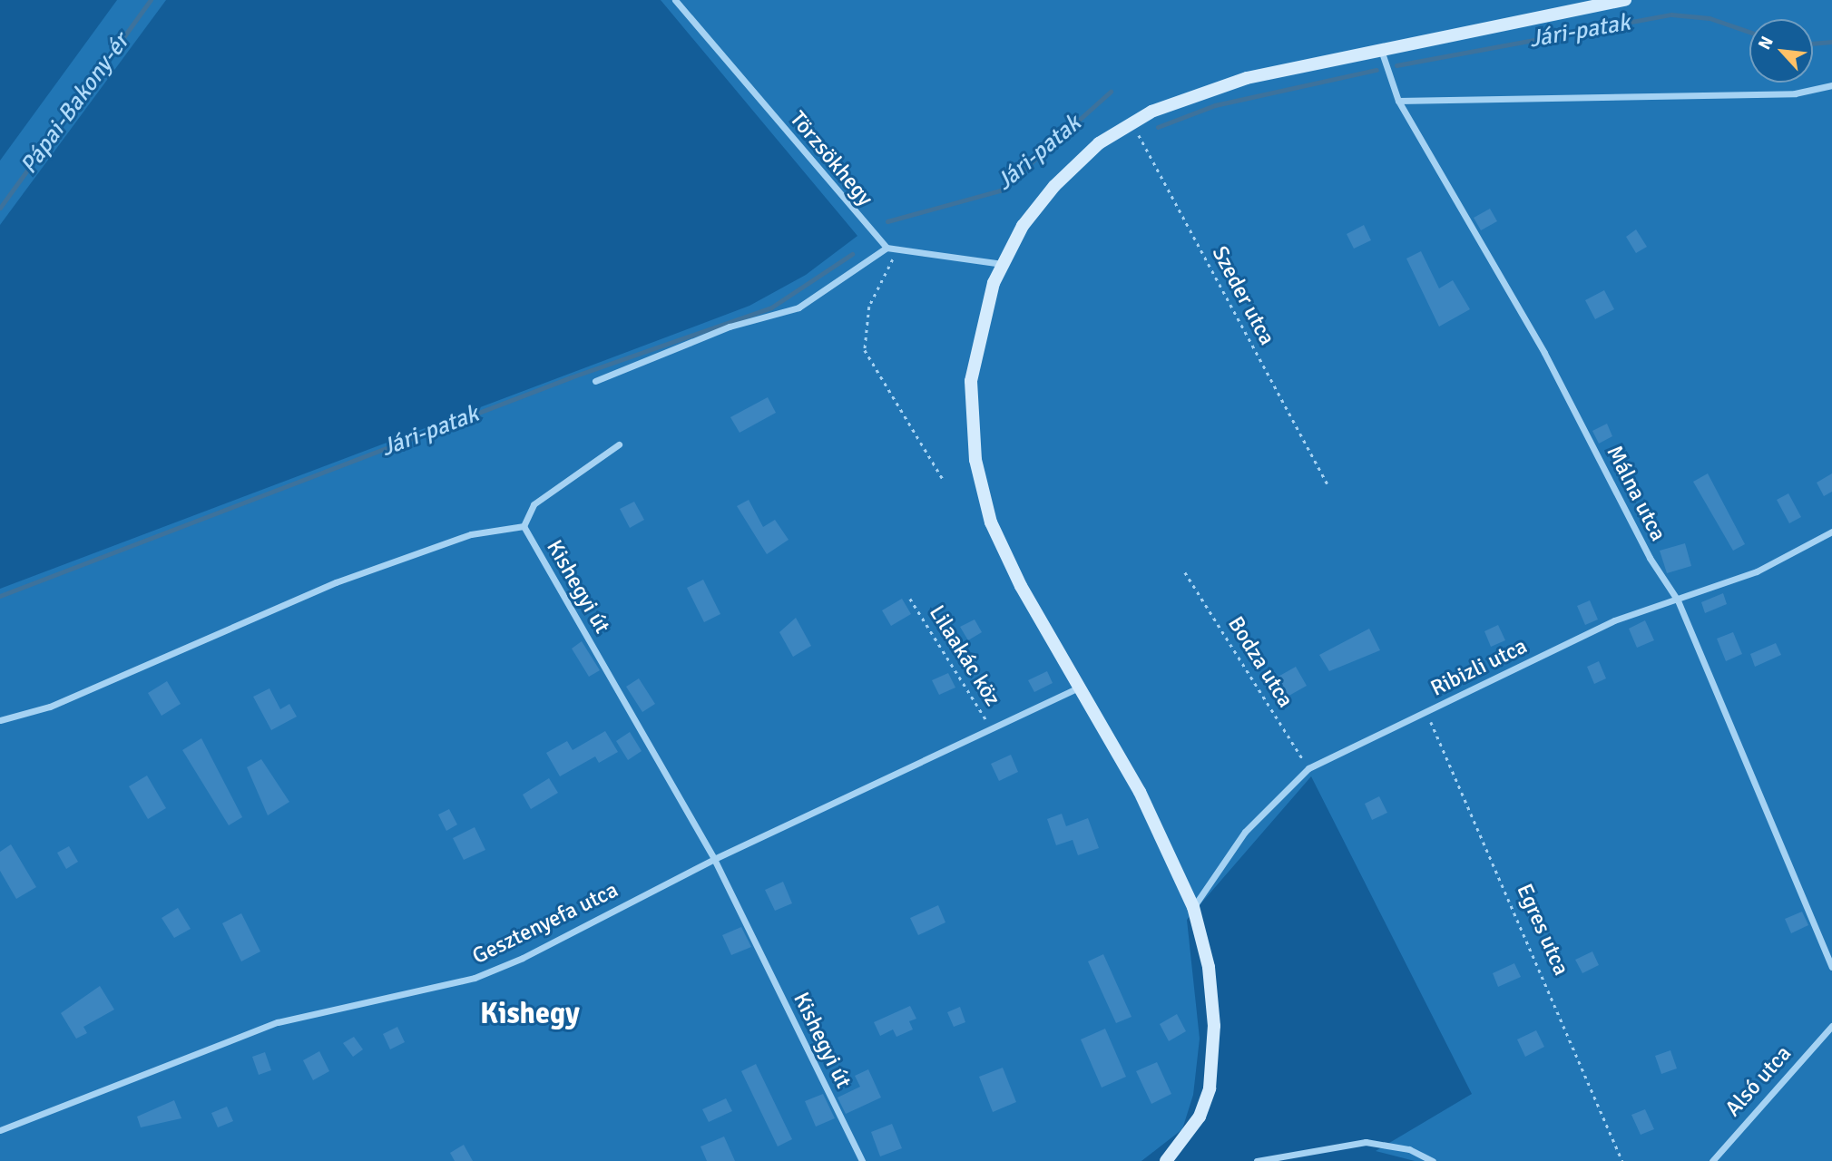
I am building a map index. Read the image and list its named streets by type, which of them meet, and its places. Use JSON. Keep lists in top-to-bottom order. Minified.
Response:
{"streets":{"street":["Törzsökhegy","Málna utca","Kishegyi út","Ribizli utca","Gesztenyefa utca","Alsó utca"],"path":["Szeder utca","Lilaakác köz","Bodza utca","Egres utca"]},"crossings":[["Málna utca","Ribizli utca"],["Kishegyi út","Gesztenyefa utca"],["Lilaakác köz","Gesztenyefa utca"],["Bodza utca","Ribizli utca"],["Ribizli utca","Egres utca"]],"districts":["Kishegy"],"water":["Jári-patak","Pápai-Bakony-ér"],"north":"top left"}
